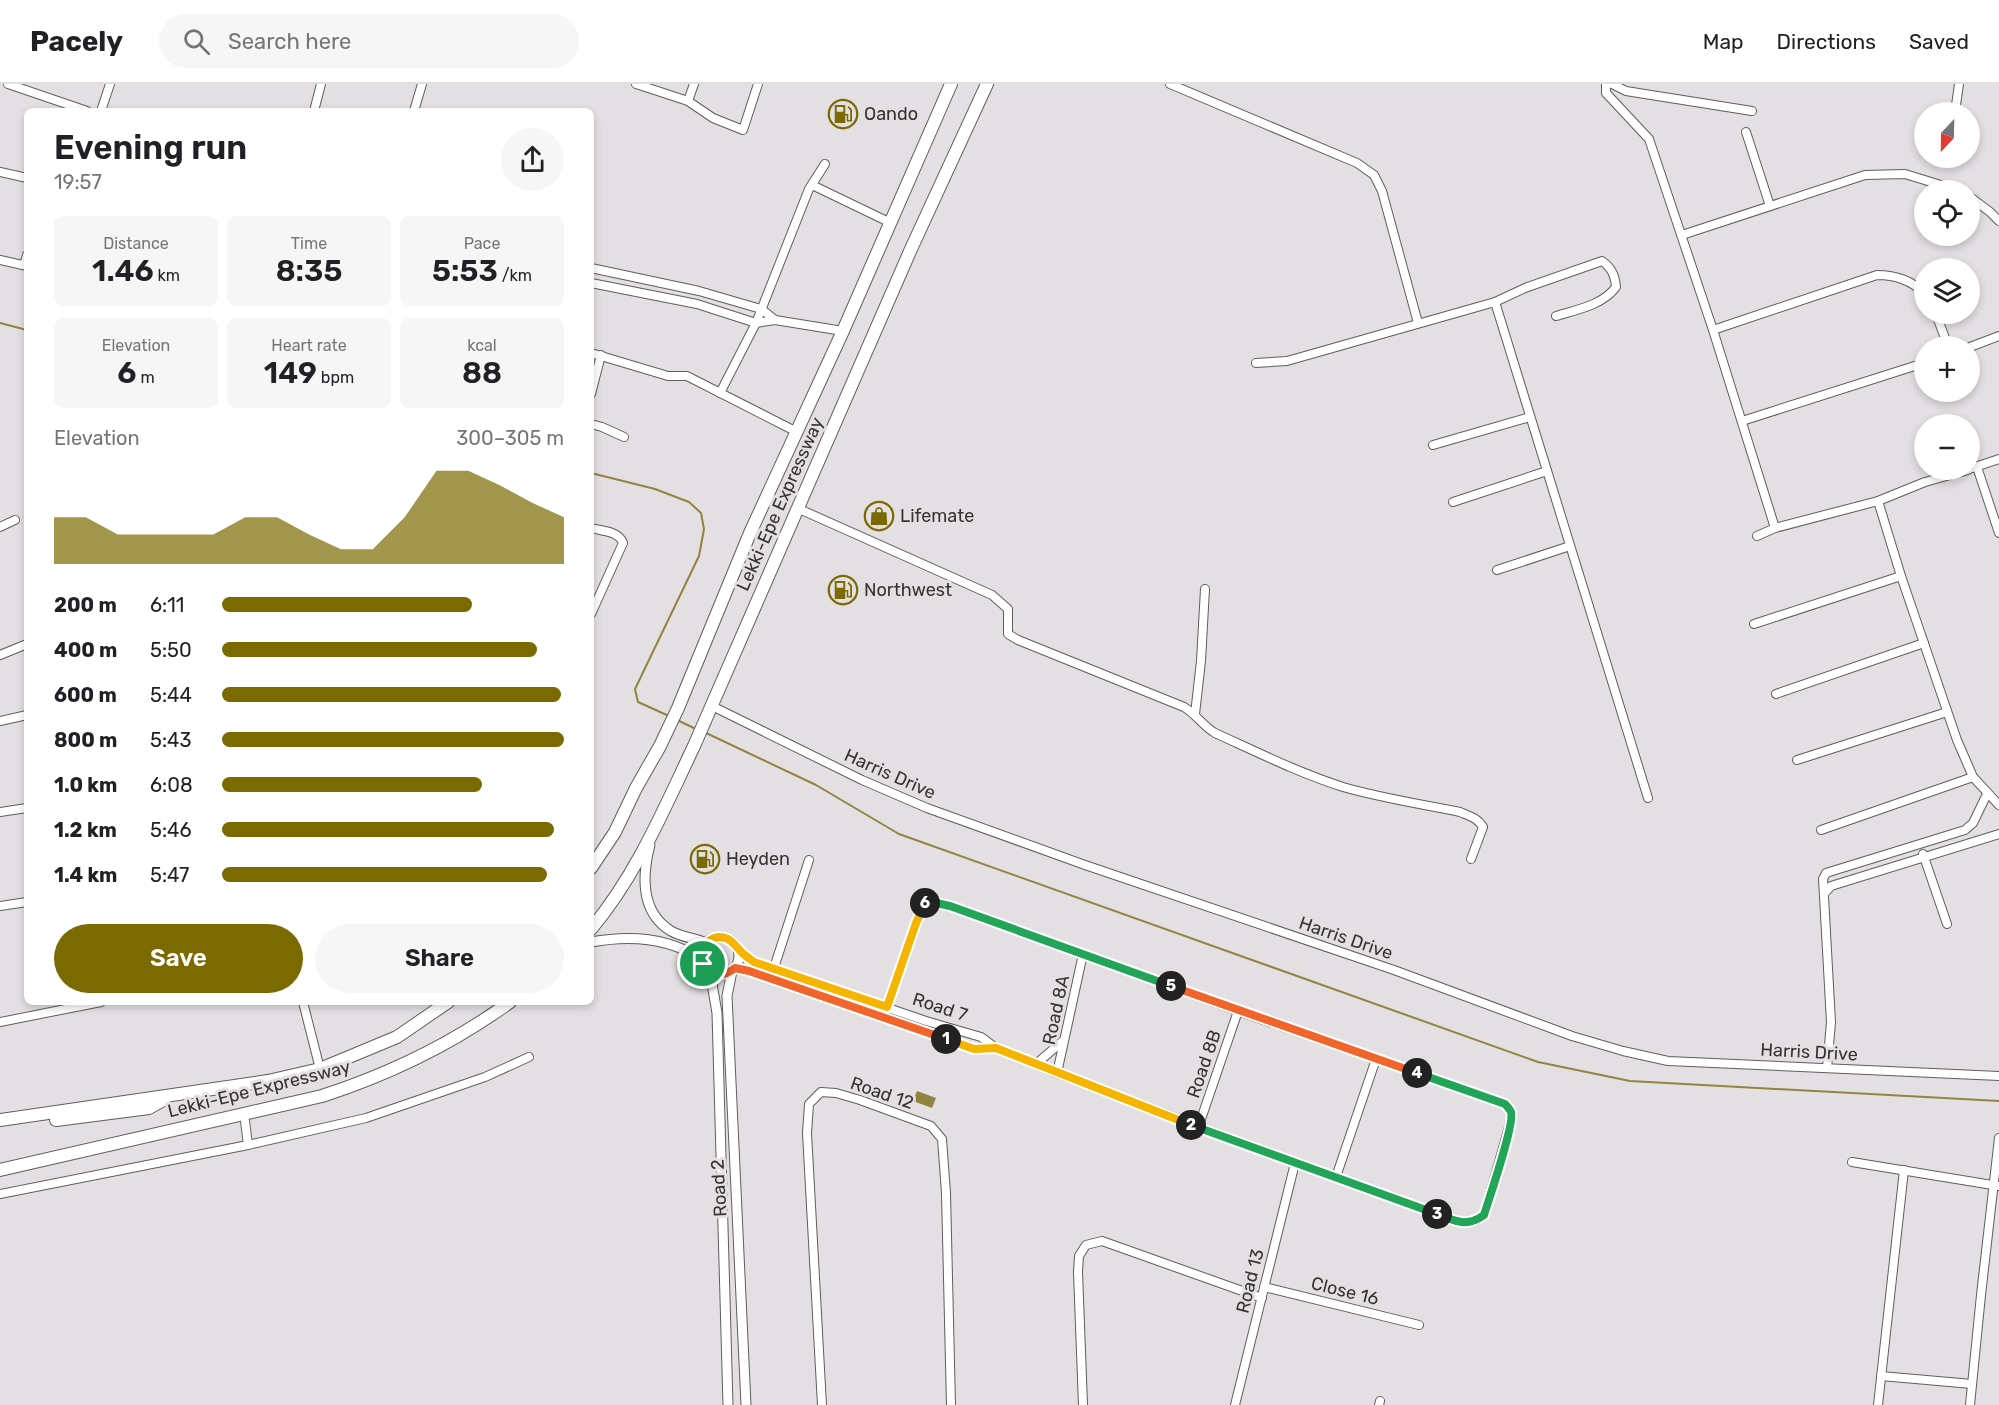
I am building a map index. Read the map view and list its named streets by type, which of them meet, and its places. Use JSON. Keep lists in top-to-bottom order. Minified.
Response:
{"streets":{"highway":["Lekki-Epe Expressway"],"street":["Harris Drive","Road 7","Road 8A","Road 8B","Road 12","Road 2","Road 13","Close 16"]},"crossings":[["Lekki-Epe Expressway","Harris Drive"],["Road 7","Road 8A"],["Road 7","Road 8B"],["Road 7","Road 2"],["Road 7","Road 13"],["Road 13","Close 16"]],"places":{"fuel station":["Oando","Northwest","Heyden"],"shop":["Lifemate"]},"north":"bottom","page":{"header":"Pacely","search":"Search here","nav":["Map","Directions","Saved"],"map_buttons":["+","−"],"heading":["Evening run","19:57"],"stats":[["Distance","1.46 km"],["Time","8:35"],["Pace","5:53 /km"],["Elevation","6 m"],["Heart rate","149 bpm"],["kcal","88"]],"chart":["Elevation","300–305 m"],"list":[{"name":"200 m","note":"6:11"},{"name":"400 m","note":"5:50"},{"name":"600 m","note":"5:44"},{"name":"800 m","note":"5:43"},{"name":"1.0 km","note":"6:08"},{"name":"1.2 km","note":"5:46"},{"name":"1.4 km","note":"5:47"}],"pins":["6","5","1","4","2","3"],"buttons":["Save","Share"]}}
